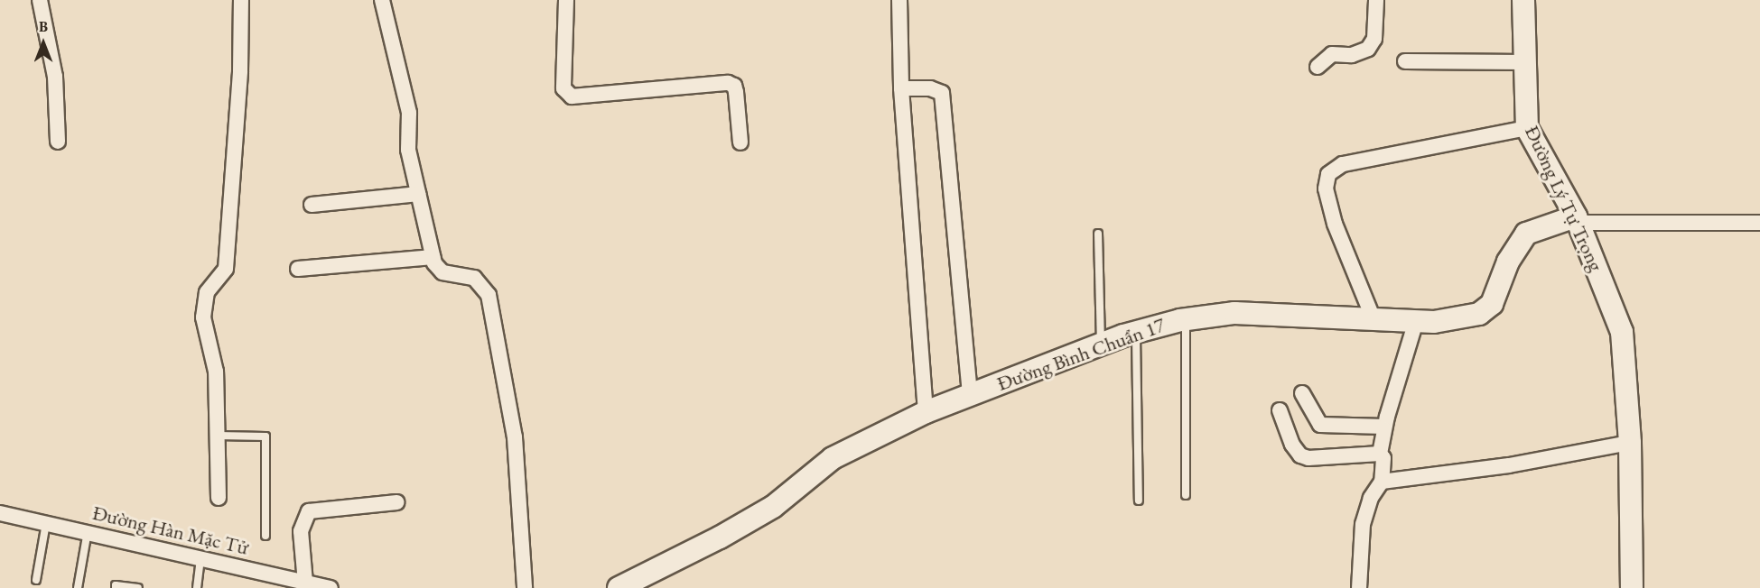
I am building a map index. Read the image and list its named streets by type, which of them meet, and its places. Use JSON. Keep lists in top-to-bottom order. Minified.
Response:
{"streets":{"street":["Đường Lý Tự Trọng","Đường Bình Chuẩn 17","Đường Hàn Mặc Tử"]},"crossings":[["Đường Lý Tự Trọng","Đường Bình Chuẩn 17"]],"north":"top"}
